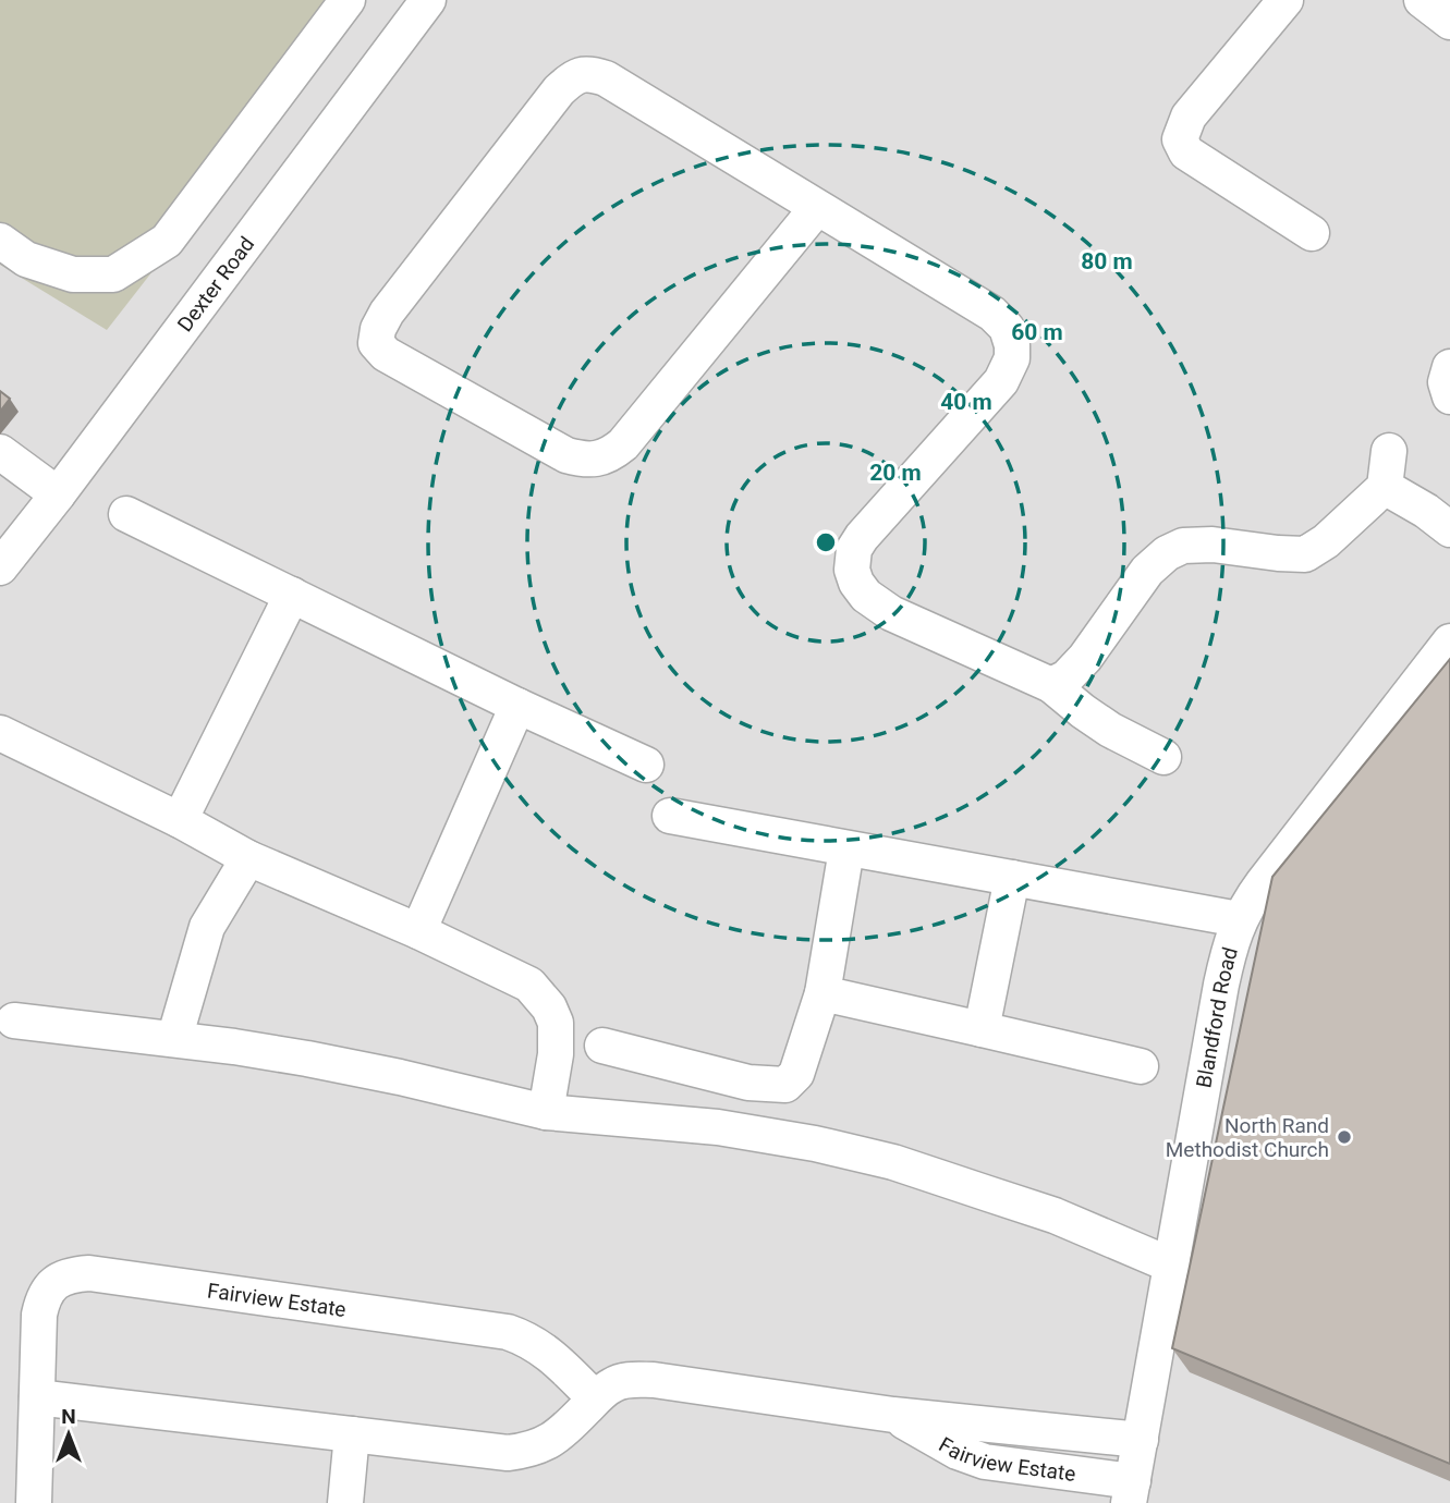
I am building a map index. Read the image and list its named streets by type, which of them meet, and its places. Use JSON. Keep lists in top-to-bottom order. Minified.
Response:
{"streets":{"street":["Dexter Road","Blandford Road","Fairview Estate"]},"crossings":[["Blandford Road","Fairview Estate"]],"places":["North Rand Methodist Church"],"north":"top","rings":["80 m","60 m","40 m","20 m"]}
